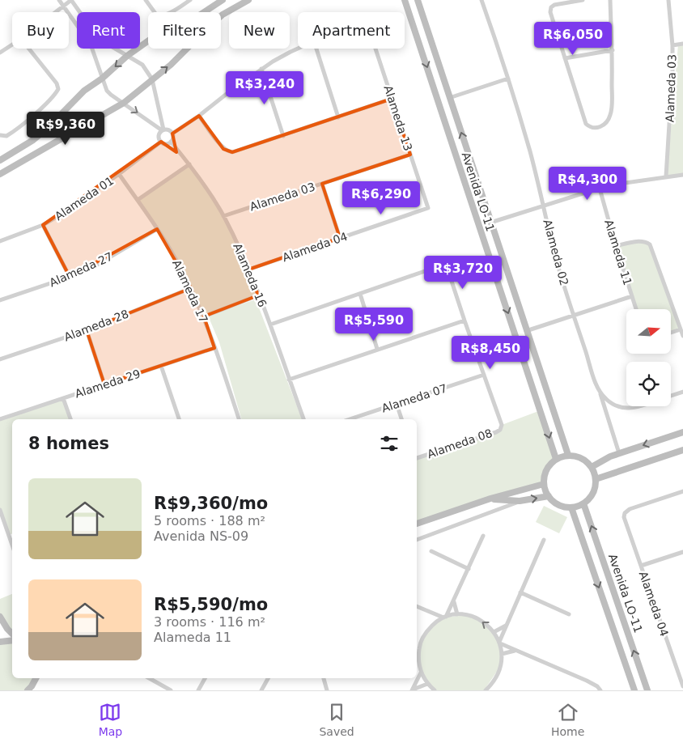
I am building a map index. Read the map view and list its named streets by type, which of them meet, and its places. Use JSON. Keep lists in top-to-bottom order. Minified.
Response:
{"streets":{"street":["Alameda 03","Alameda 13","Avenida LO-11","Alameda 01","Alameda 04","Alameda 02","Alameda 11","Alameda 27","Alameda 16","Alameda 17","Alameda 28","Alameda 29","Alameda 07","Alameda 08"]},"crossings":[["Alameda 03","Alameda 13"],["Alameda 03","Alameda 16"],["Alameda 13","Alameda 04"],["Alameda 01","Alameda 16"],["Alameda 01","Alameda 17"],["Alameda 04","Alameda 16"],["Alameda 27","Alameda 17"],["Alameda 17","Alameda 28"],["Alameda 17","Alameda 29"],["Alameda 07","Alameda 08"]],"north":"right","page":{"chip":["Buy","Rent","Filters","New","Apartment"],"price":["R$6,050","R$3,240","R$9,360","R$4,300","R$6,290","R$3,720","R$5,590","R$8,450"],"heading":"8 homes","list":[{"name":"R$9,360/mo","note":"5 rooms · 188 m² · Avenida NS-09"},{"name":"R$5,590/mo","note":"3 rooms · 116 m² · Alameda 11"}],"tabs":["Map","Saved","Home"]}}
